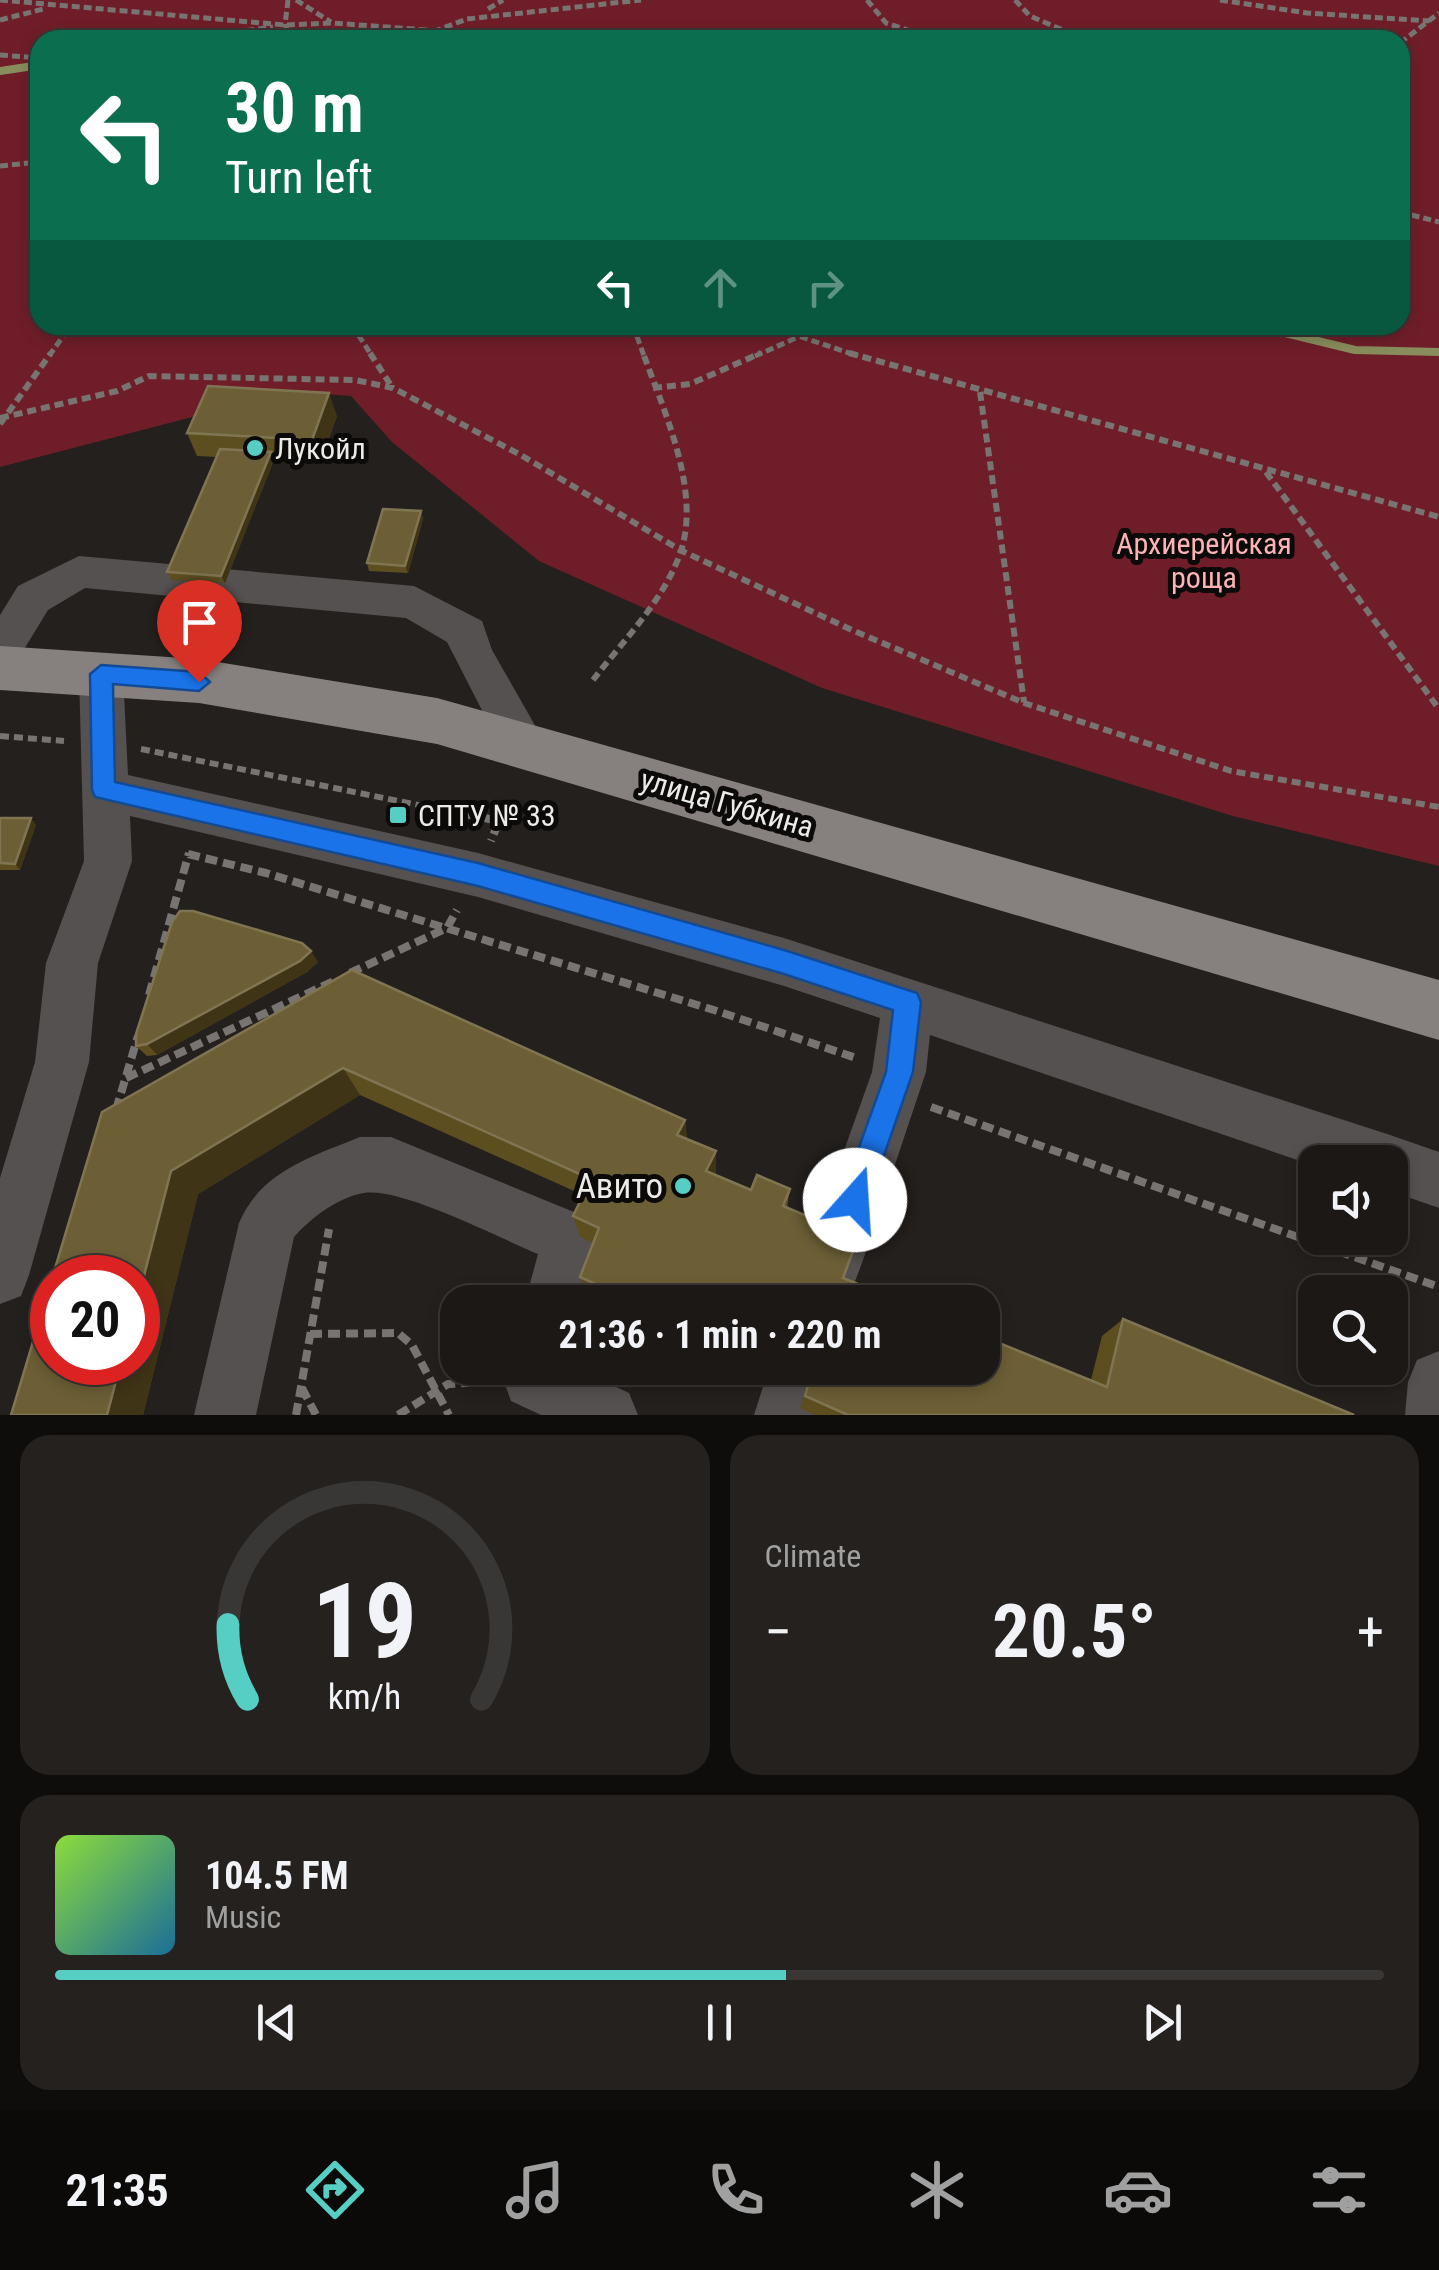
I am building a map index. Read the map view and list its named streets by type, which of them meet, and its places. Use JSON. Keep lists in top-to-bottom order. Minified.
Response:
{"streets":{"main road":["улица Губкина"]},"parks":["Архиерейская роща"],"places":{"other":["Лукойл","Авито"],"transit":["СПТУ № 33"]},"page":{"turn":["30 m","Turn left"],"limit":"20","trip":"21:36 · 1 min · 220 m","tile":"Climate","heat":["−","20.5°","+"],"song":["104.5 FM","Music"],"tabs":"21:35","gauge":["19","km/h"]}}
